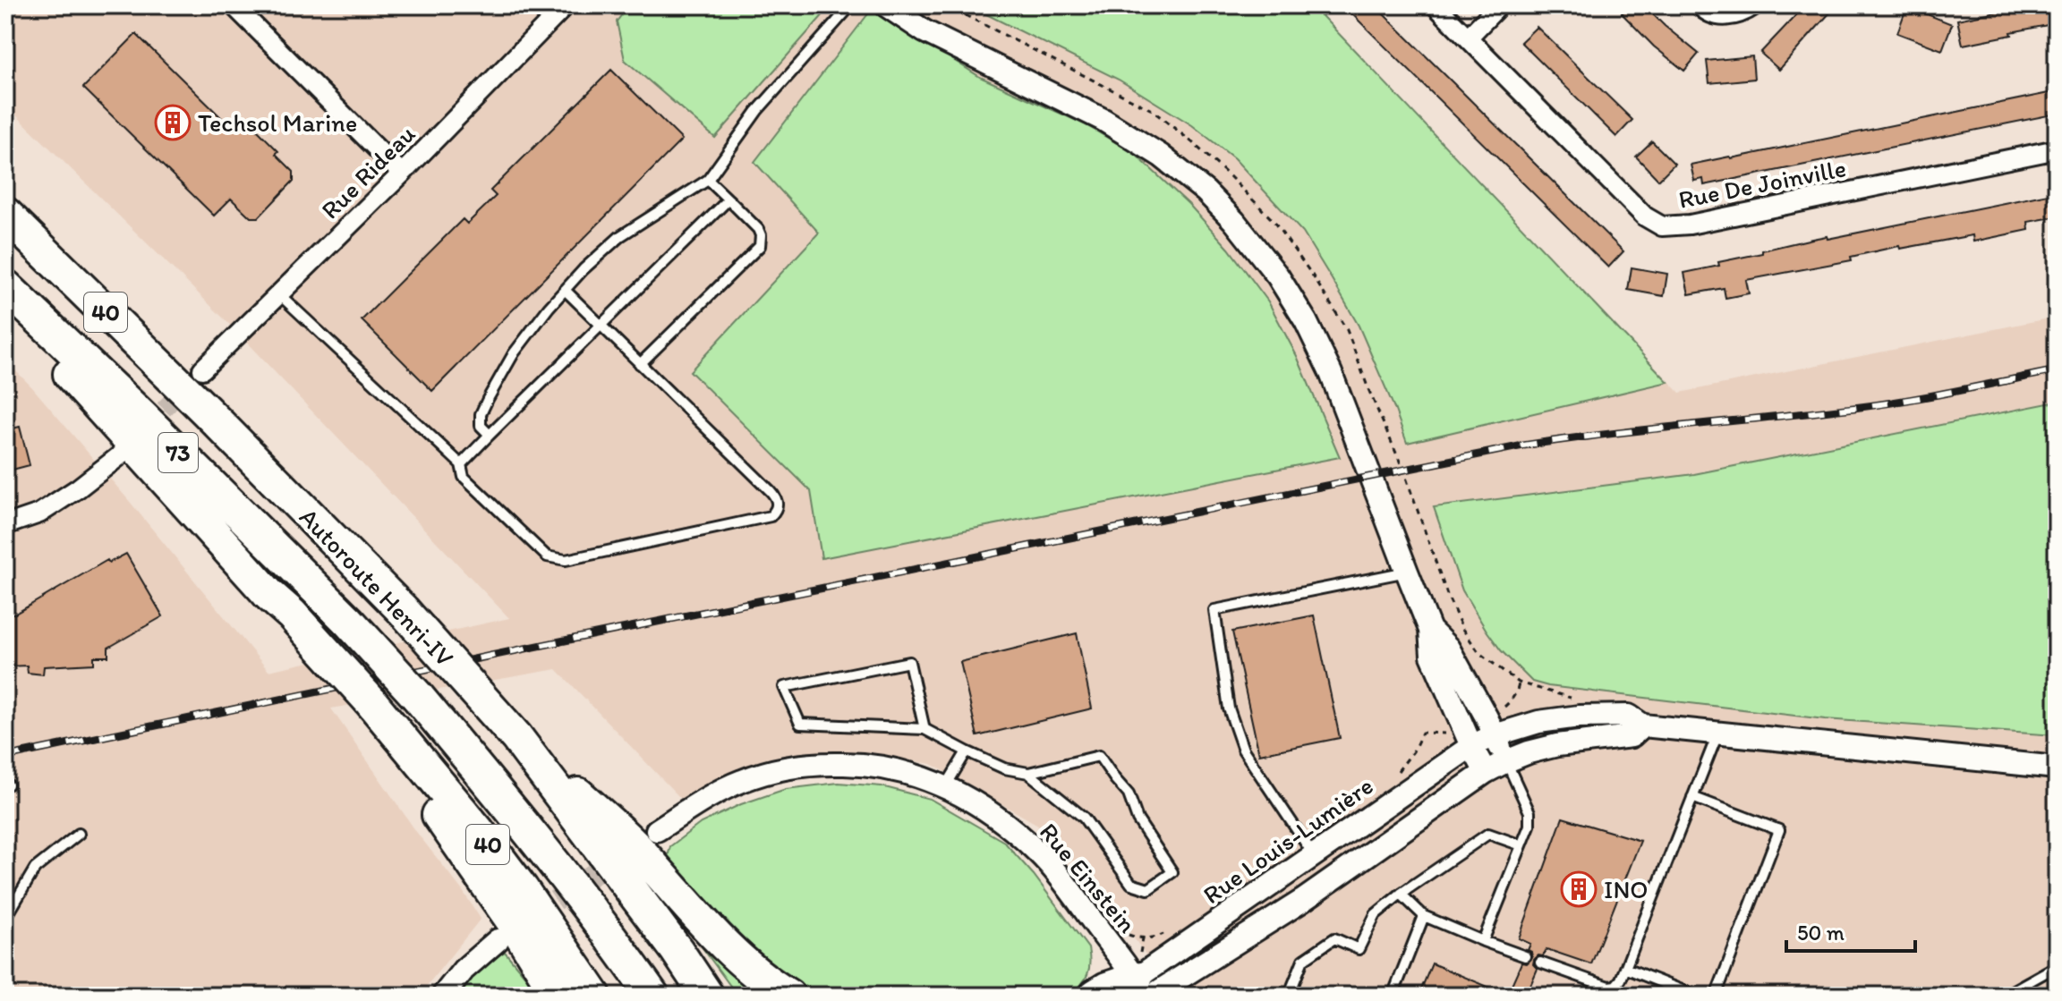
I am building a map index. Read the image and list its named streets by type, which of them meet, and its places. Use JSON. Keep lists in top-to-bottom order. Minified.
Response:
{"streets":{"highway":["40","73","Autoroute Henri-IV"],"street":["Rue Rideau","Rue De Joinville","Rue Louis-Lumière","Rue Einstein"]},"crossings":[["Rue Louis-Lumière","Rue Einstein"]],"places":{"building":["Techsol Marine","INO"]},"scale_bar":"50 m"}
